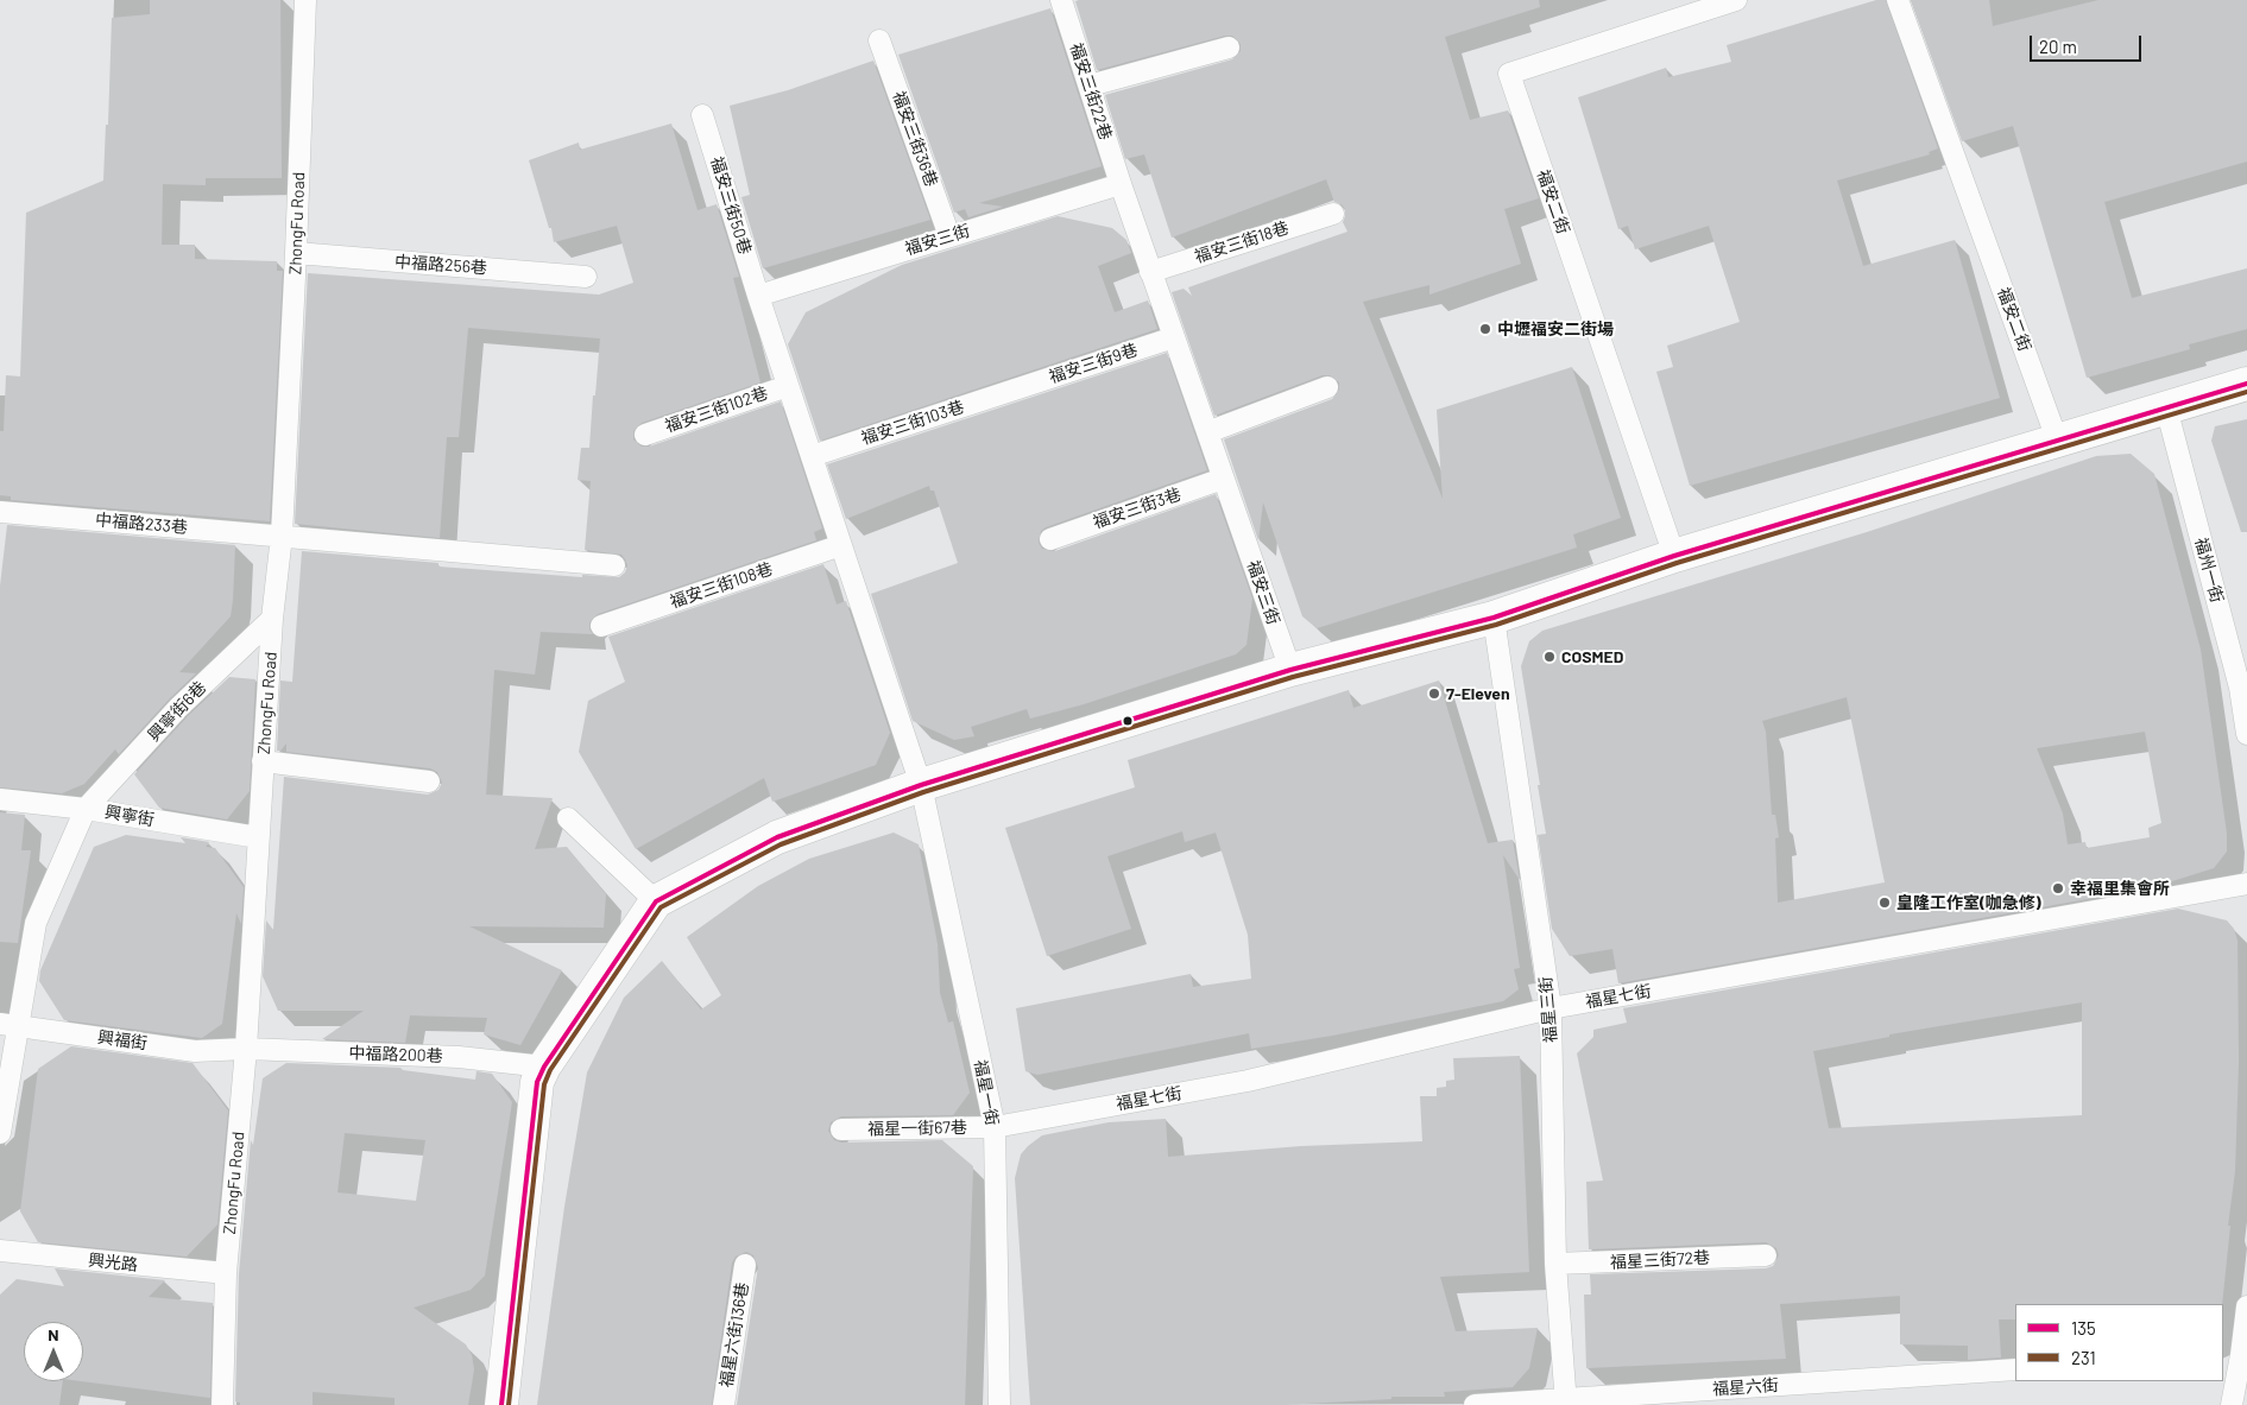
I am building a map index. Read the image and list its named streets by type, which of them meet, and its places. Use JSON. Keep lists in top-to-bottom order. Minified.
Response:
{"streets":{"lane":["福安三街22巷","福安三街36巷","福安二街","福安三街50巷","ZhongFu Road","福安三街","福安三街18巷","中福路256巷","福安三街9巷","福安三街102巷","福安三街103巷","福安三街3巷","中福路233巷","福州一街","福安三街108巷","興寧街6巷","興寧街","福星七街","福星三街","興福街","中福路200巷","福星一街","福星一街67巷","福星三街72巷","興光路","福星六街136巷","福星六街"]},"crossings":[["福安三街22巷","福安三街"],["福安三街36巷","福安三街"],["福安三街50巷","福安三街"],["ZhongFu Road","中福路256巷"],["ZhongFu Road","中福路233巷"],["ZhongFu Road","興寧街6巷"],["ZhongFu Road","興寧街"],["ZhongFu Road","興福街"],["ZhongFu Road","中福路200巷"],["ZhongFu Road","興光路"],["福安三街","福安三街18巷"],["福安三街","福安三街9巷"],["福安三街","福安三街3巷"],["福安三街9巷","福安三街103巷"],["興寧街6巷","興寧街"],["興寧街6巷","興福街"],["福星七街","福星三街"],["福星七街","福星一街"],["福星七街","福星一街67巷"],["福星三街","福星三街72巷"],["福星三街","福星六街"],["興福街","中福路200巷"],["福星一街","福星一街67巷"]],"places":["中壢福安二街場","COSMED","7-Eleven","幸福里集會所","皇隆工作室(咖急修)"],"lines":["transit line 135","transit line 231"],"legend":["135","231"],"scale_bar":"20 m","north":"top"}
